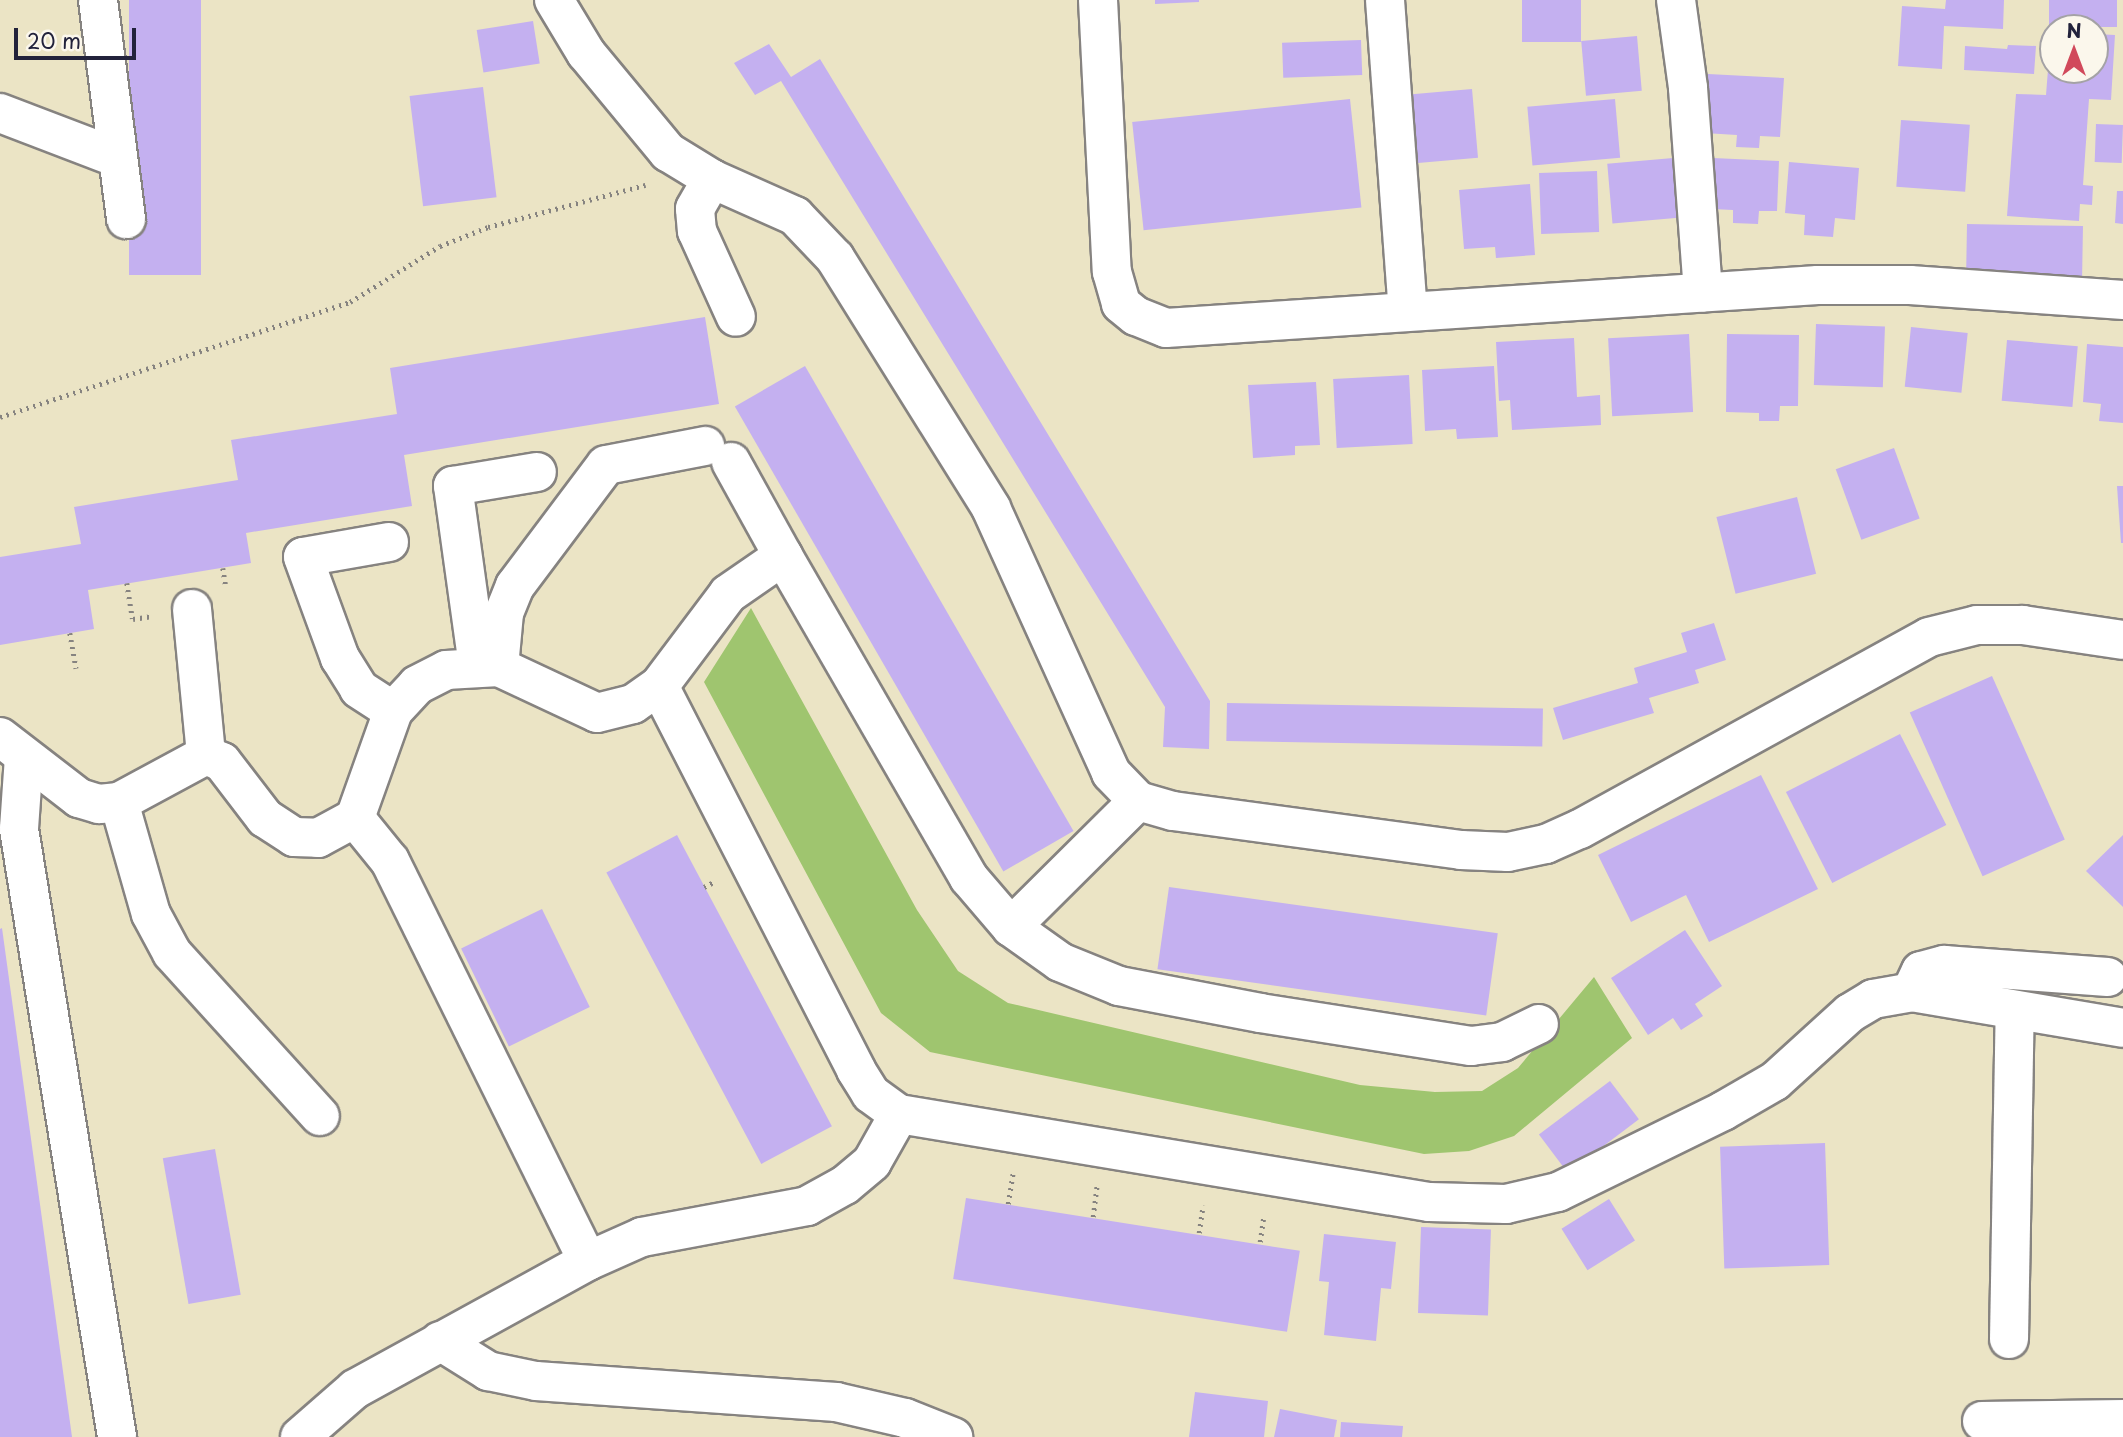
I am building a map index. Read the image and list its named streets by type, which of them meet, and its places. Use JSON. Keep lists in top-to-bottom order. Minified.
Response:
{"scale_bar":"20 m","north":"top"}
